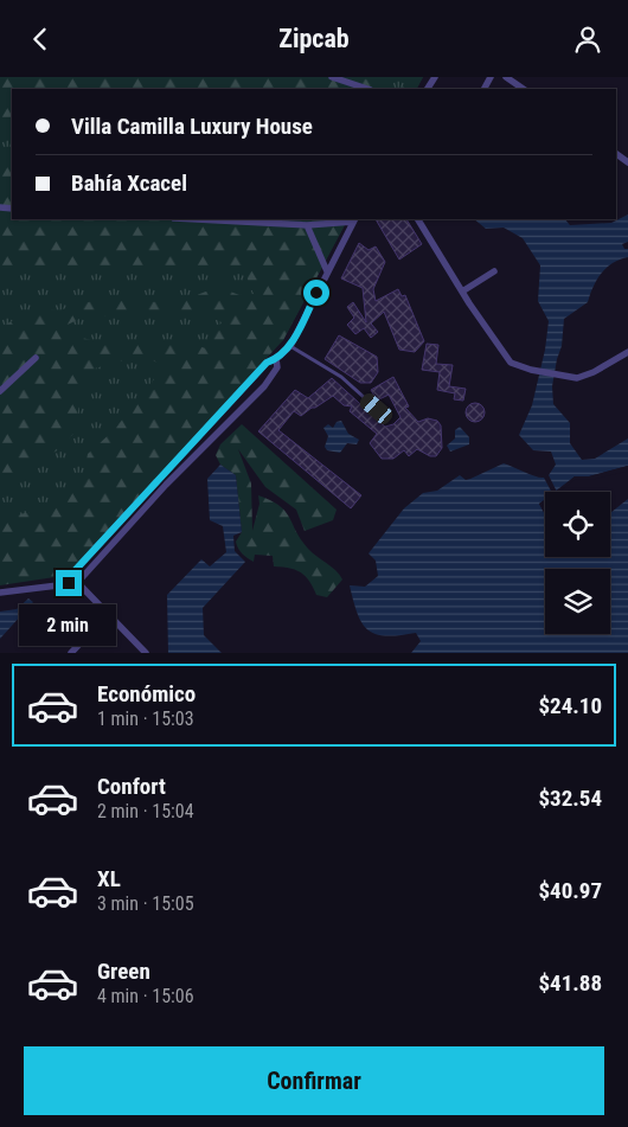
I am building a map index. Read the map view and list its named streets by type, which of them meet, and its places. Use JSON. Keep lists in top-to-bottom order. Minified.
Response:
{"page":{"header":"Zipcab","banner":["Villa Camilla Luxury House","Bahía Xcacel"],"bubble":"2 min","list":[{"name":"Económico","note":"1 min · 15:03","value":"$24.10"},{"name":"Confort","note":"2 min · 15:04","value":"$32.54"},{"name":"XL","note":"3 min · 15:05","value":"$40.97"},{"name":"Green","note":"4 min · 15:06","value":"$41.88"}],"buttons":"Confirmar"}}
